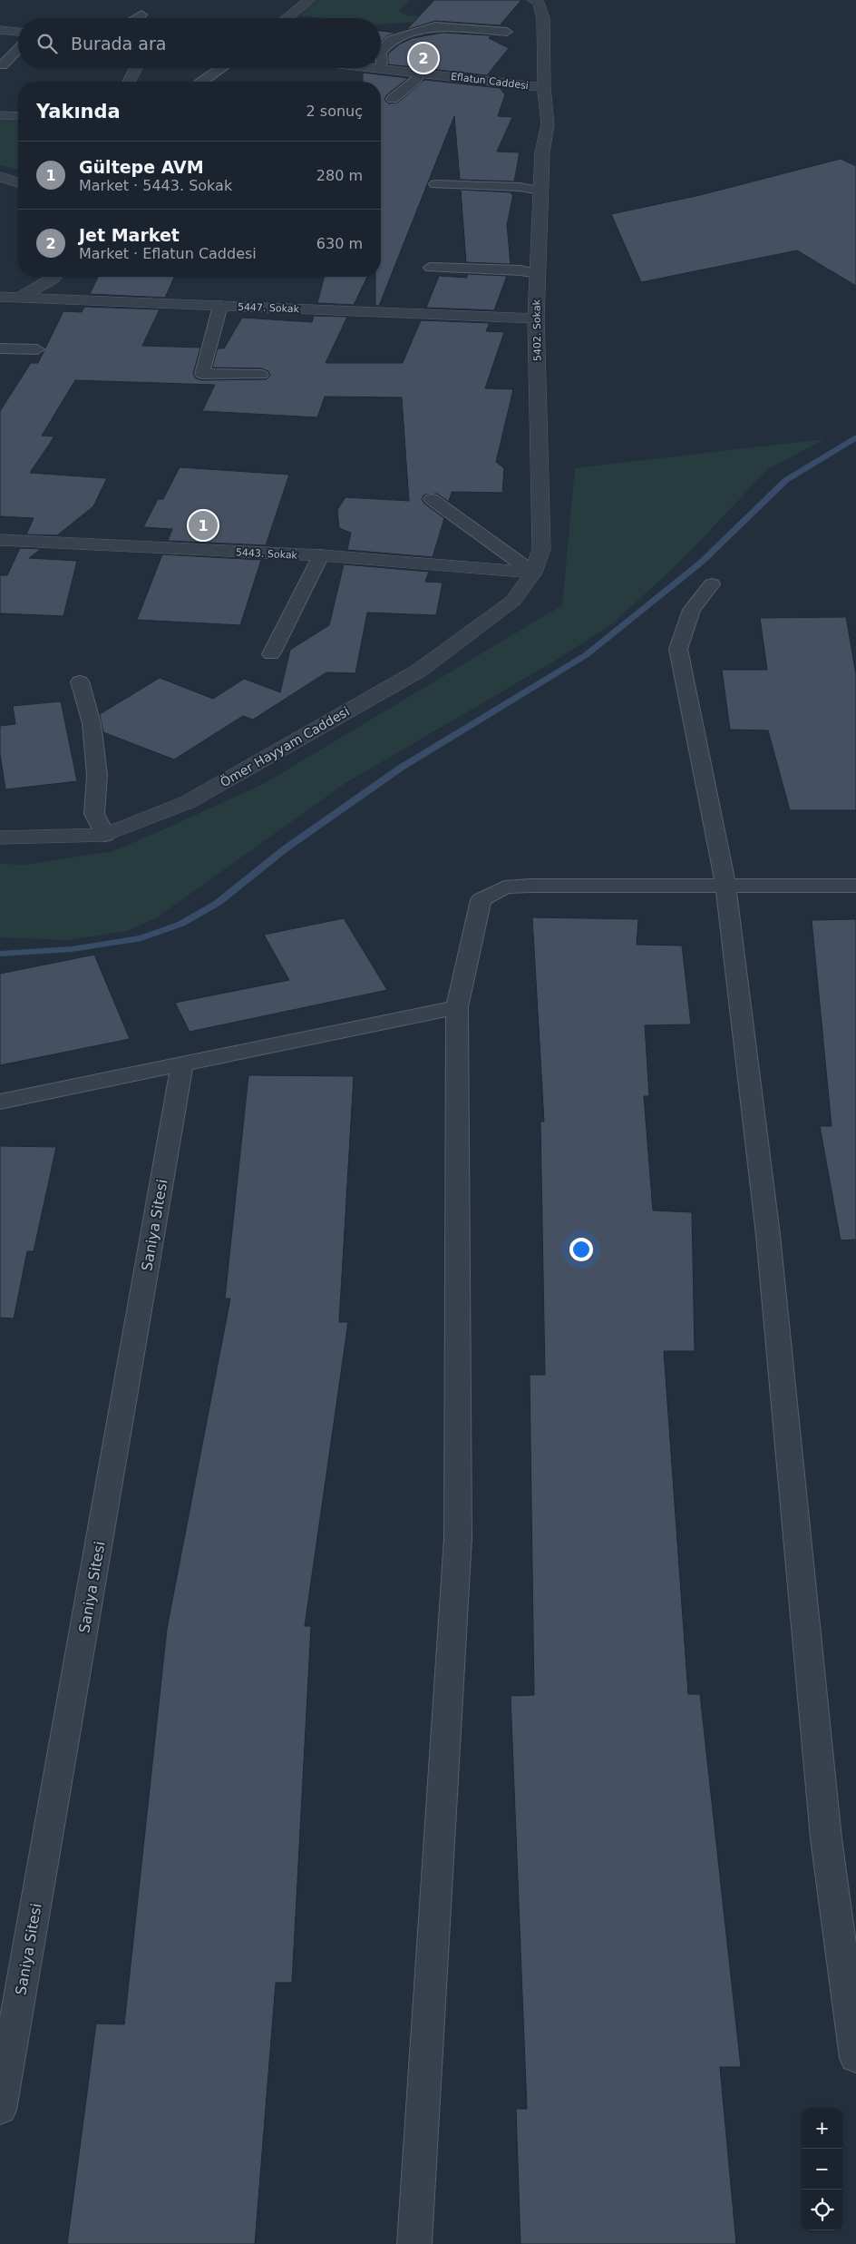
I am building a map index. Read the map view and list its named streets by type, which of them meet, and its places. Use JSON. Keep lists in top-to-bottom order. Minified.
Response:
{"streets":{"street":["Eflatun Caddesi","5447. Sokak","5402. Sokak","5443. Sokak","Ömer Hayyam Caddesi"],"lane":["Saniya Sitesi"]},"crossings":[["Eflatun Caddesi","5402. Sokak"],["5447. Sokak","5402. Sokak"],["5402. Sokak","5443. Sokak"],["5402. Sokak","Ömer Hayyam Caddesi"],["5443. Sokak","Ömer Hayyam Caddesi"]],"page":{"search":"Burada ara","pins":["2","1"],"heading":["Yakında","2 sonuç"],"list":[{"mark":"1","name":"Gültepe AVM","note":"Market · 5443. Sokak","value":"280 m"},{"mark":"2","name":"Jet Market","note":"Market · Eflatun Caddesi","value":"630 m"}],"map_buttons":["+","−"]}}
